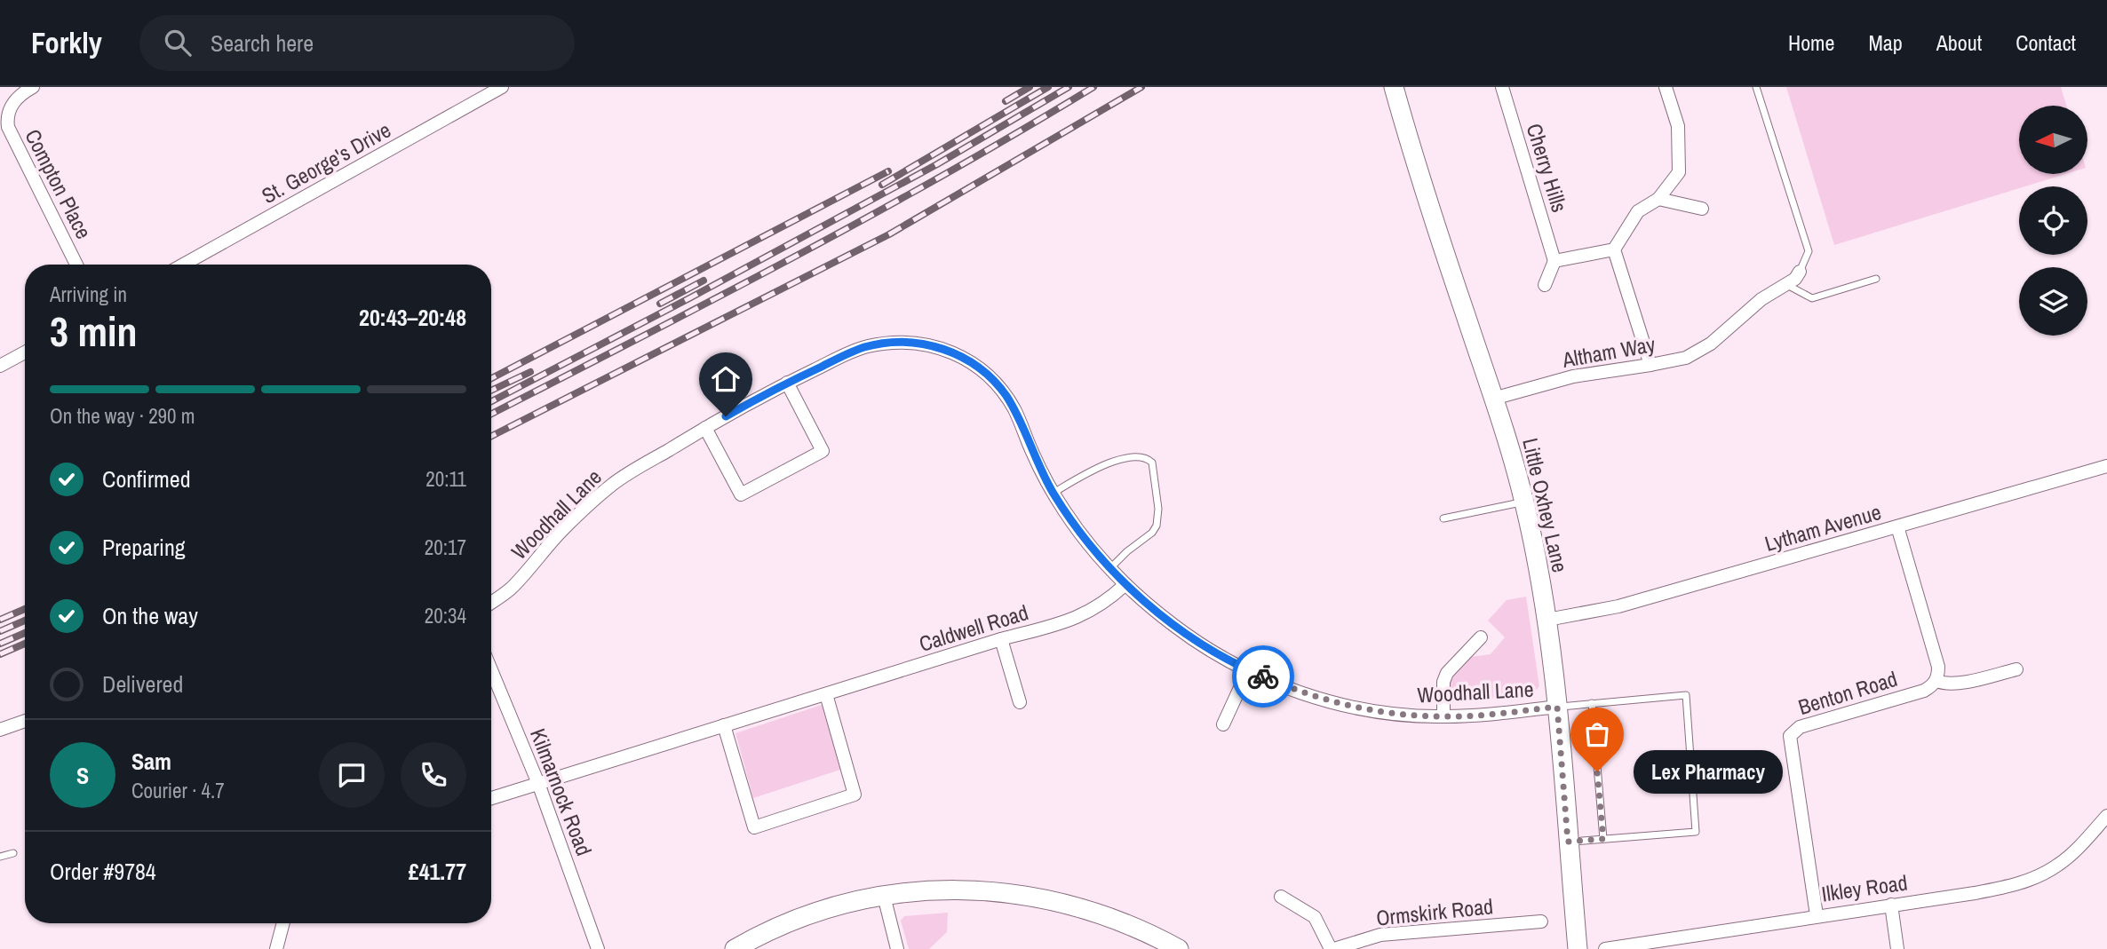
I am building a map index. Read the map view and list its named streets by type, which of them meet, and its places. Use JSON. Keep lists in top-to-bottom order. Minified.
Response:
{"streets":{"main road":["Little Oxhey Lane"],"street":["St. George's Drive","Cherry Hills","Compton Place","Altham Way","Woodhall Lane","Lytham Avenue","Caldwell Road","Benton Road","Kilmarnock Road","Ilkley Road","Ormskirk Road"]},"crossings":[["Altham Way","Little Oxhey Lane"],["Little Oxhey Lane","Woodhall Lane"],["Little Oxhey Lane","Lytham Avenue"],["Woodhall Lane","Caldwell Road"],["Caldwell Road","Kilmarnock Road"],["Benton Road","Ilkley Road"]],"places":["Lex Pharmacy"],"north":"left","page":{"header":"Forkly","search":"Search here","nav":["Home","Map","About","Contact"],"heading":["3 min","Arriving in","20:43–20:48"],"panel":["Sam","Courier · 4.7","Order #9784","£41.77"],"bar":"On the way · 290 m","list":[["Confirmed","20:11"],["Preparing","20:17"],["On the way","20:34"],"Delivered"],"round":"S","bubble":"Lex Pharmacy"}}
